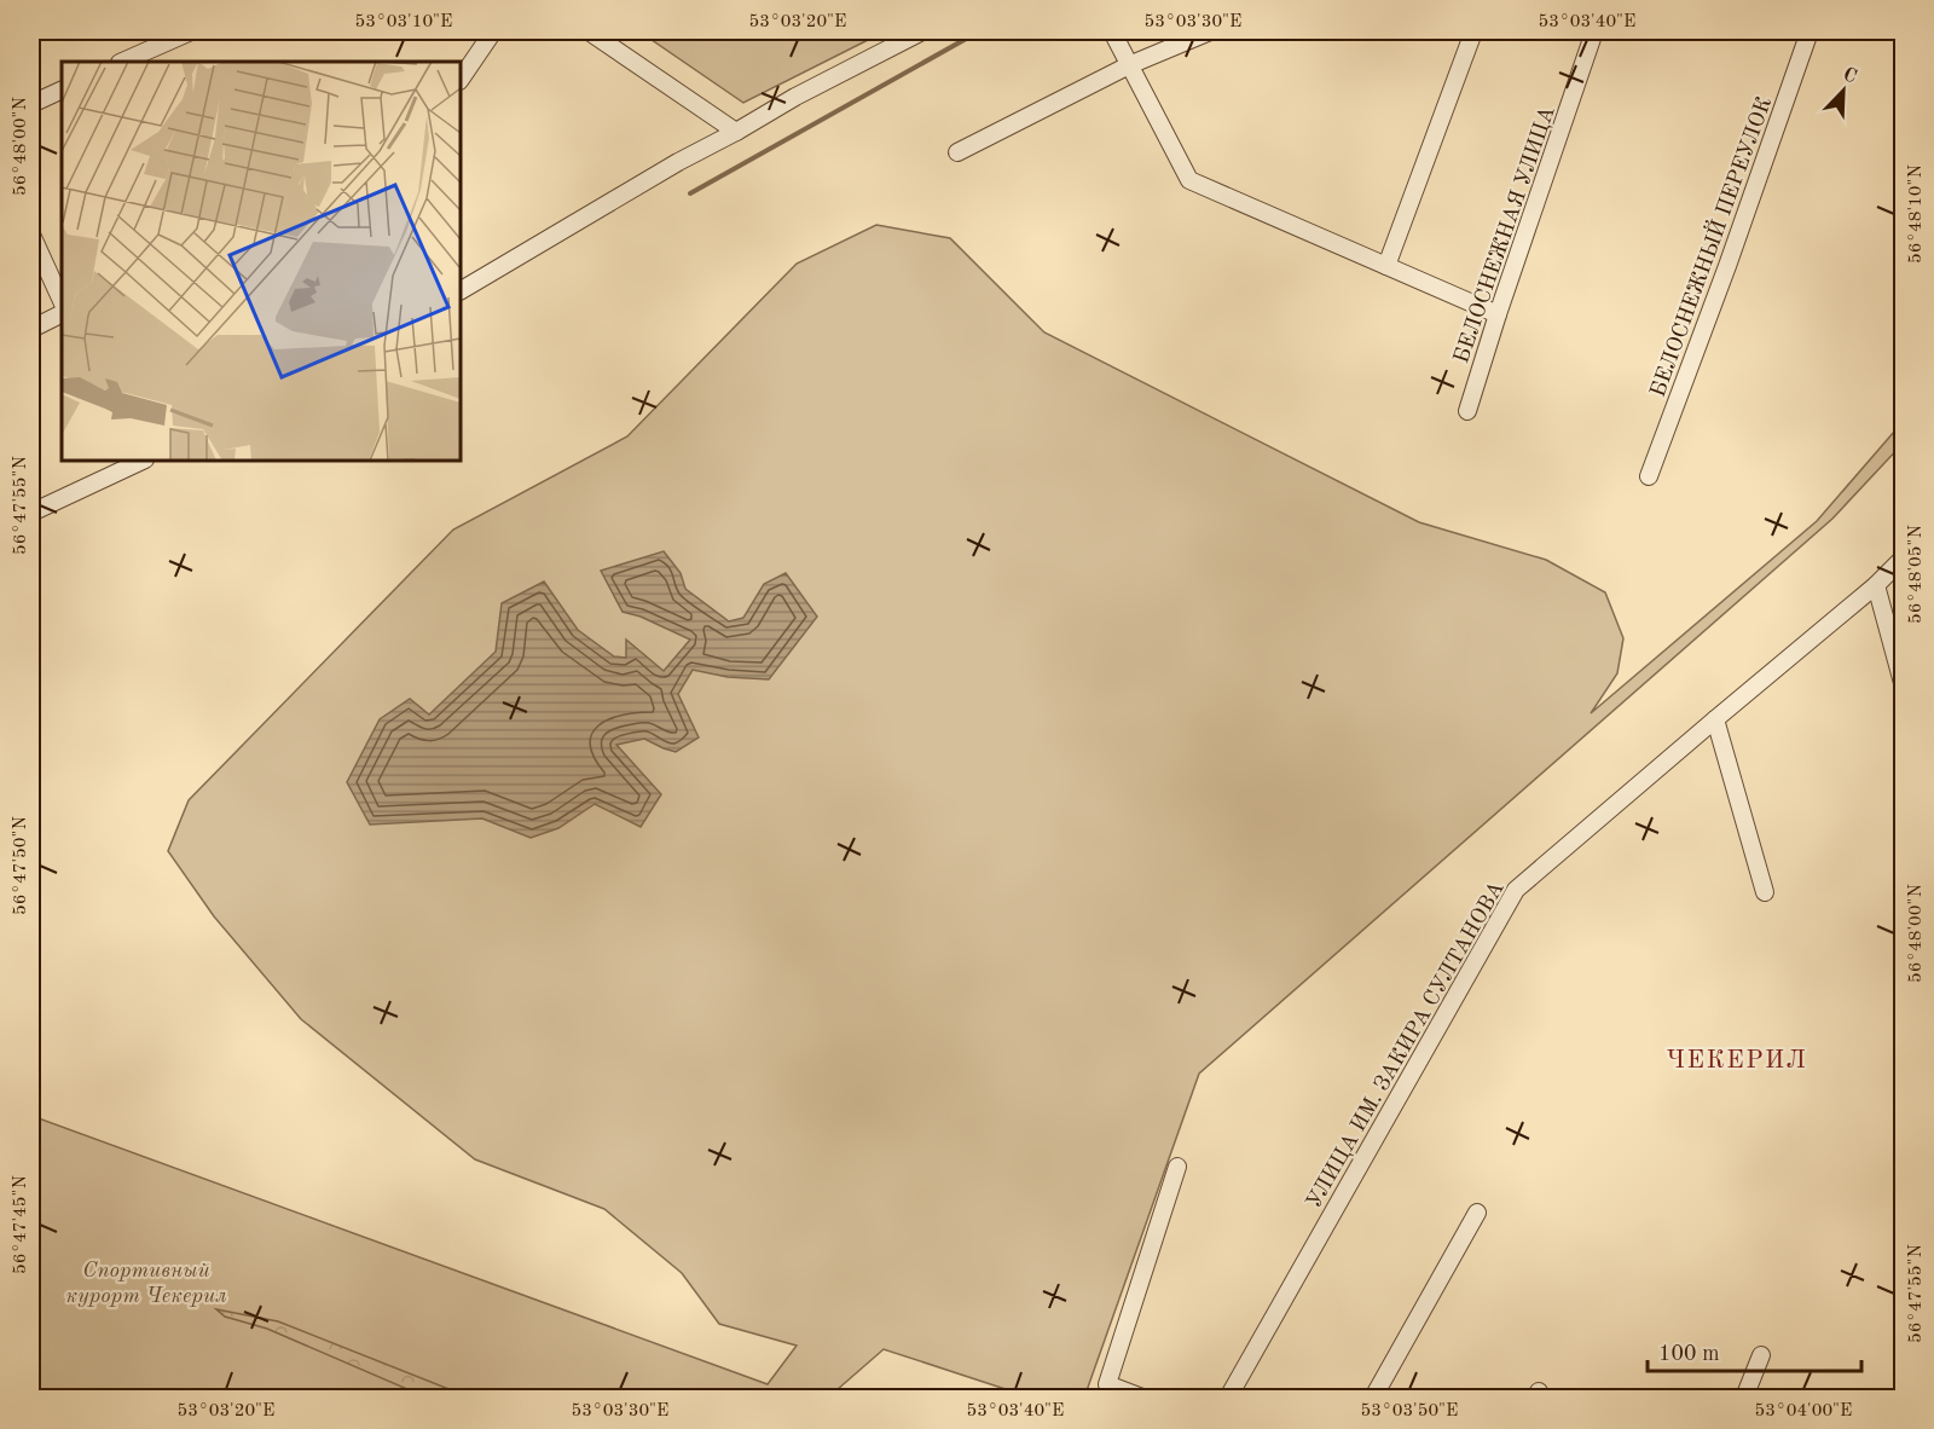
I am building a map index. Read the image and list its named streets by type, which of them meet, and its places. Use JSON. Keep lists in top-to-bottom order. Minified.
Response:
{"streets":{"street":["БЕЛОСНЕЖНАЯ УЛИЦА","БЕЛОСНЕЖНЫЙ ПЕРЕУЛОК","УЛИЦА ИМ. ЗАКИРА СУЛТАНОВА"]},"districts":["ЧЕКЕРИЛ"],"parks":["Спортивный курорт Чекерил"],"scale_bar":"100 m","north":"top right","coordinates":["53°03'10\"E","53°03'20\"E","53°03'30\"E","53°03'40\"E","56°48'00\"N","56°48'10\"N","56°47'55\"N","56°48'05\"N","56°47'50\"N","56°47'45\"N","53°03'50\"E","53°04'00\"E"]}
